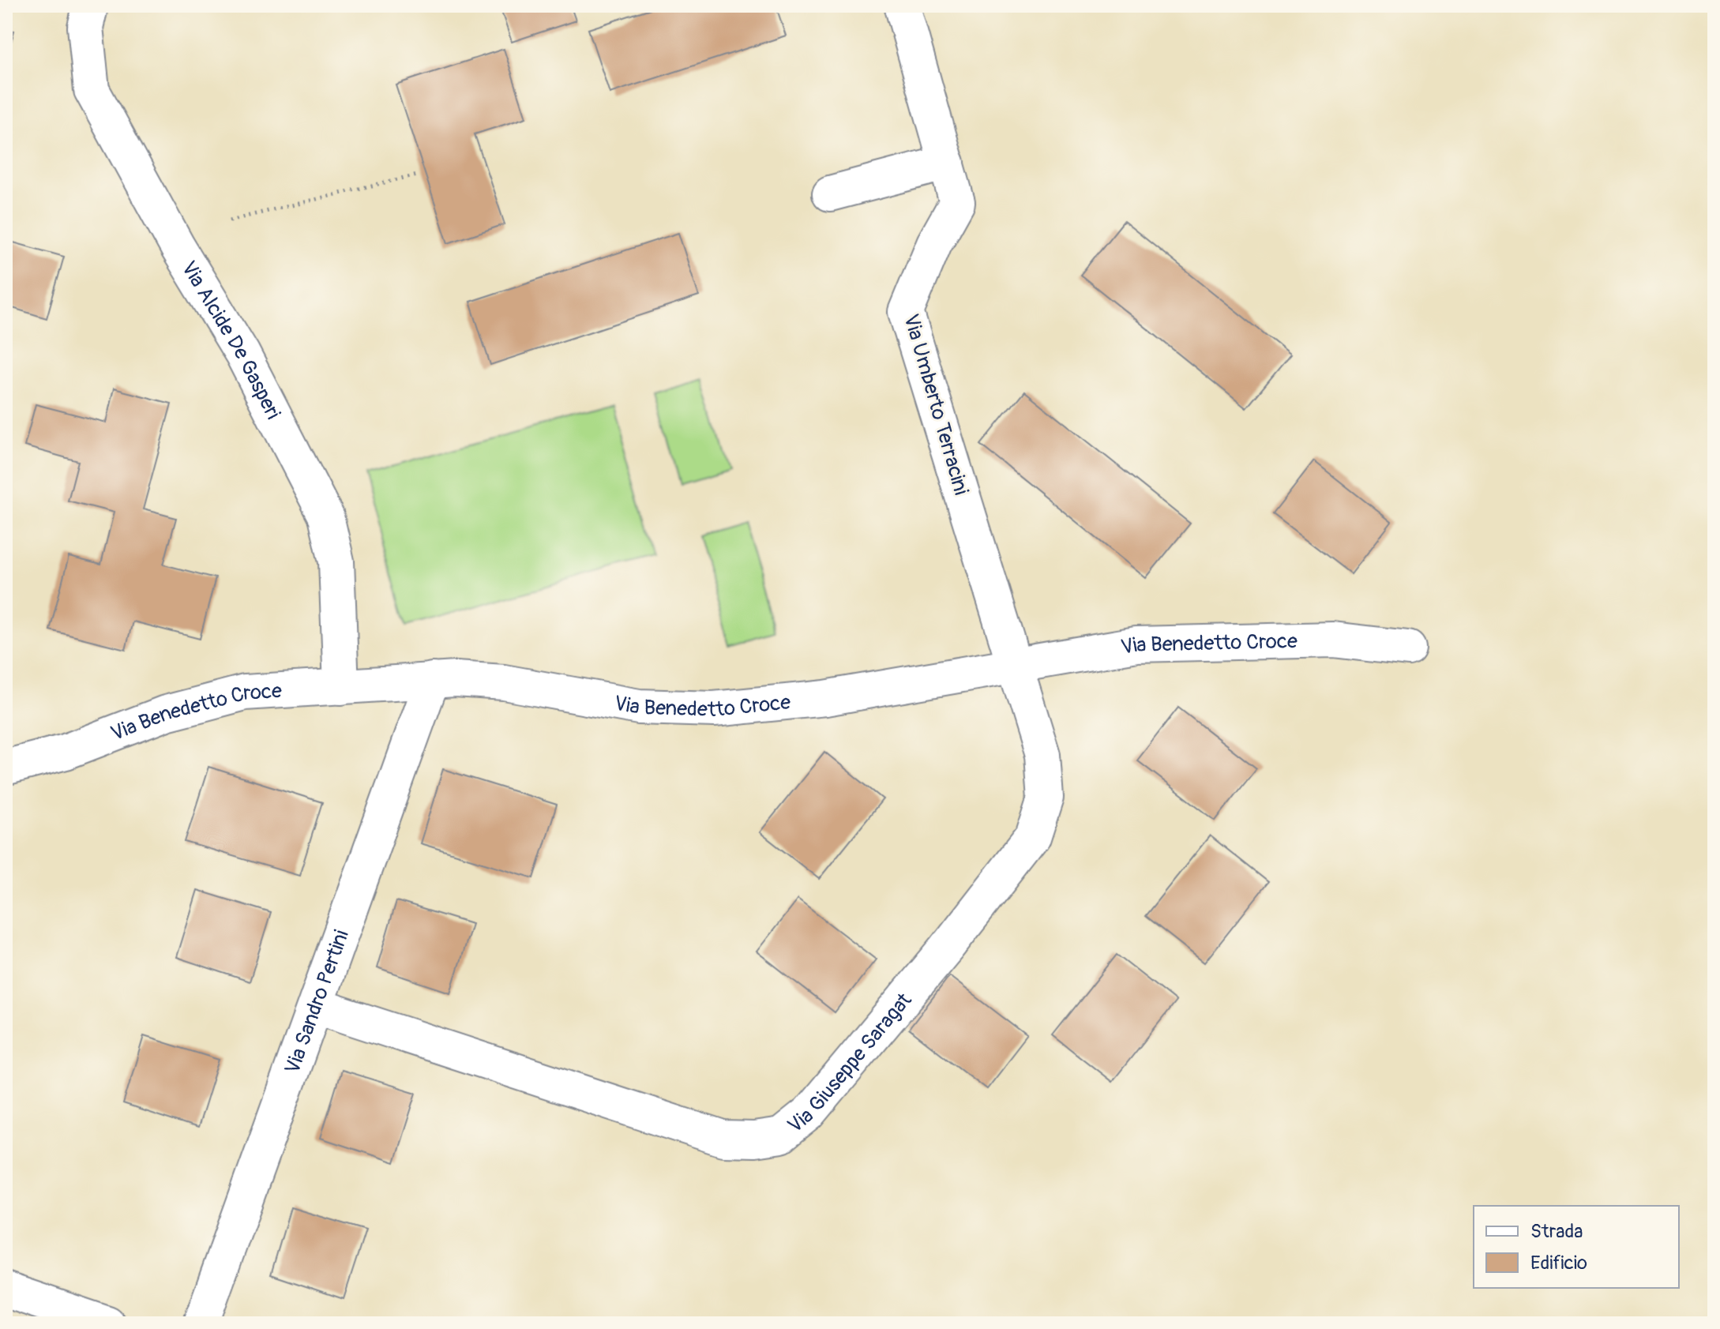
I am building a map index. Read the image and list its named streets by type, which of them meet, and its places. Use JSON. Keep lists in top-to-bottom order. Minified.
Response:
{"streets":{"street":["Via Alcide De Gasperi","Via Umberto Terracini","Via Benedetto Croce","Via Sandro Pertini","Via Giuseppe Saragat"]},"crossings":[["Via Alcide De Gasperi","Via Benedetto Croce"],["Via Umberto Terracini","Via Benedetto Croce"],["Via Umberto Terracini","Via Giuseppe Saragat"],["Via Benedetto Croce","Via Sandro Pertini"],["Via Benedetto Croce","Via Giuseppe Saragat"],["Via Sandro Pertini","Via Giuseppe Saragat"]],"legend":["Strada","Edificio"]}
